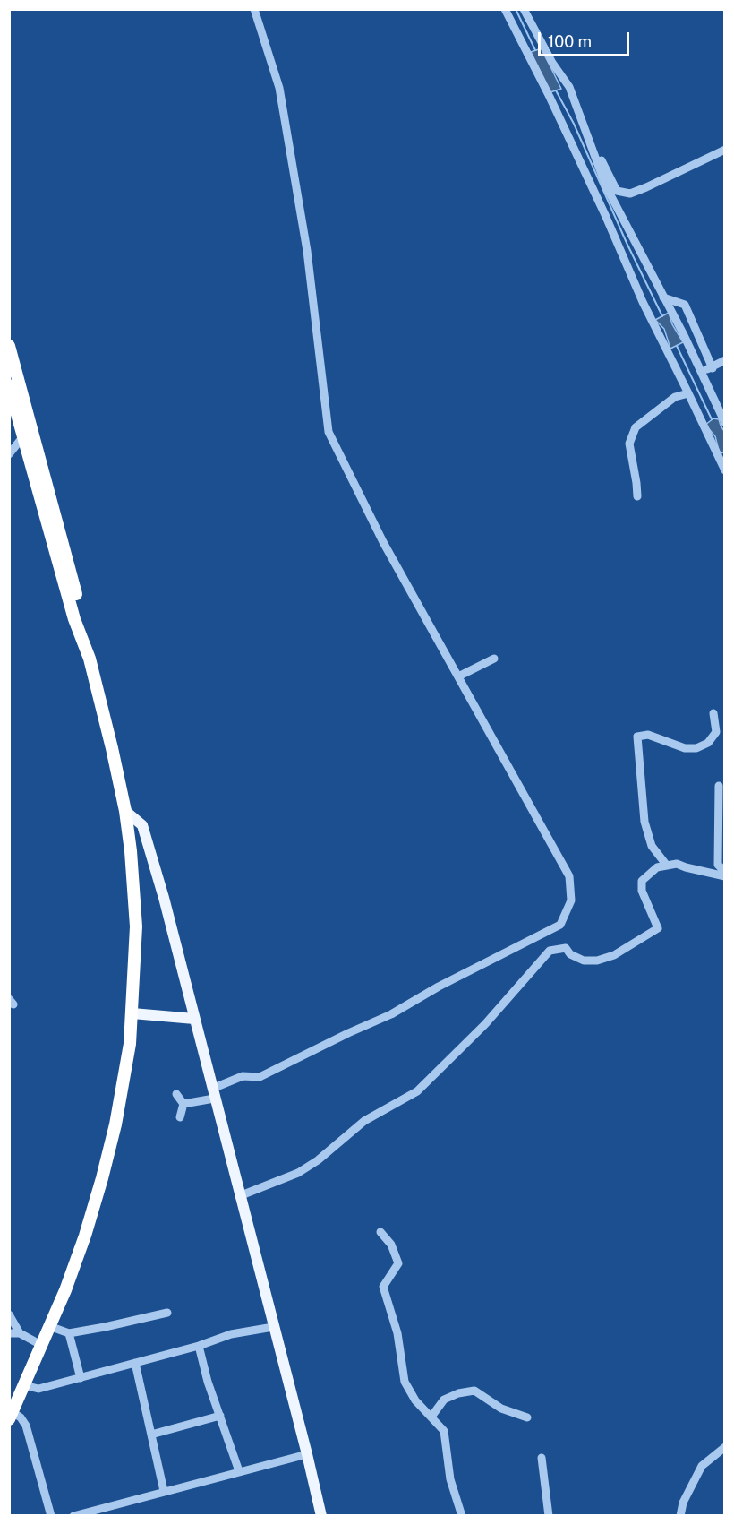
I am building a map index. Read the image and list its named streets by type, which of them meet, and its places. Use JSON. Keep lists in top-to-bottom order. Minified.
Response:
{"scale_bar":"100 m"}
